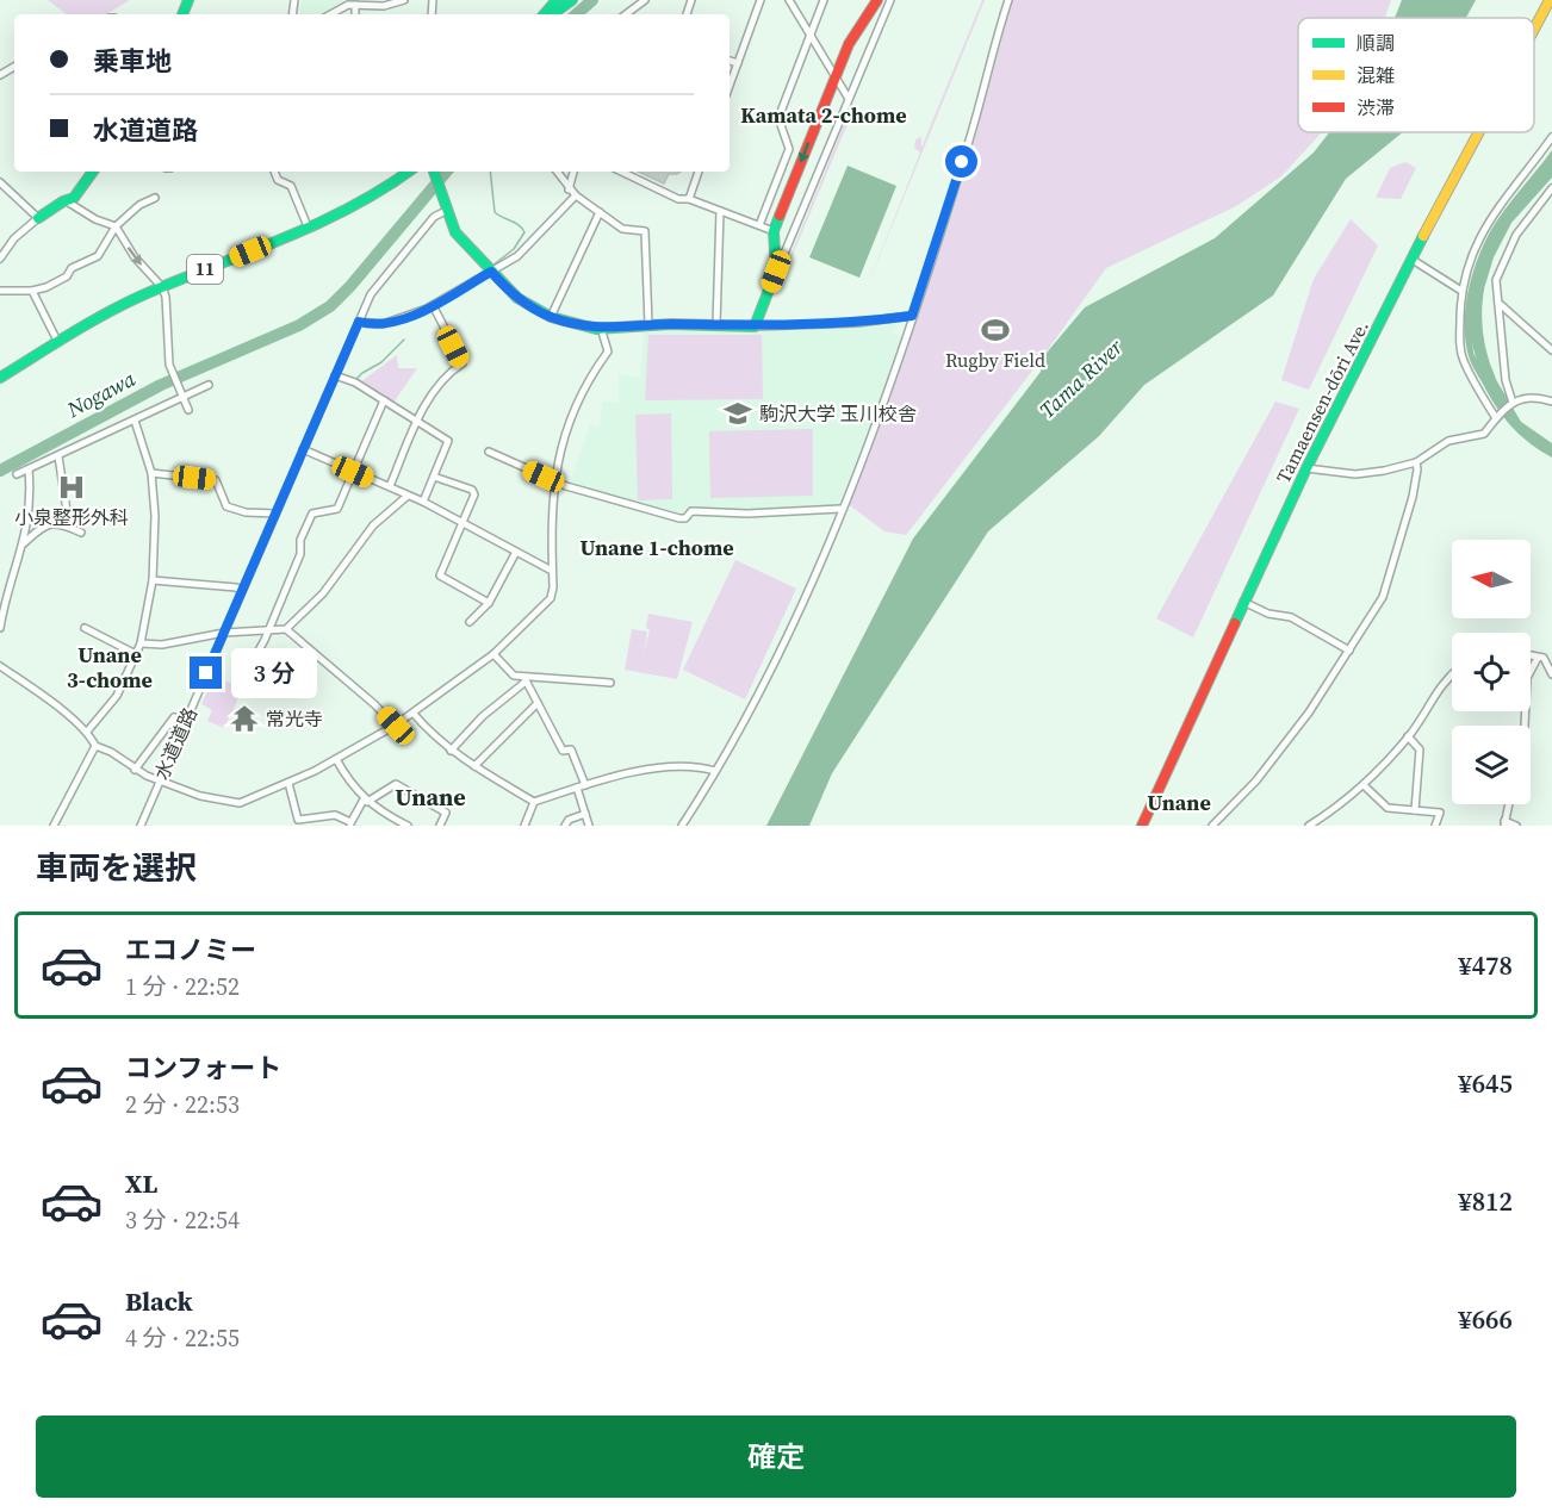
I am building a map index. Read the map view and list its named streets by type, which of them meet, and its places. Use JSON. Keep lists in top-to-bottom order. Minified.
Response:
{"streets":{"main road":["11","Tamaensen-dōri Ave."],"street":["水道道路"]},"districts":["Kamata 2-chome","Unane 1-chome","Unane 3-chome","Unane","Unane"],"water":["Tama River","Nogawa"],"places":{"sports":["Rugby Field"],"school or university":["駒沢大学 玉川校舎"],"hospital":["小泉整形外科"],"temple":["常光寺"]},"legend":["順調","混雑","渋滞"],"north":"left","page":{"banner":["乗車地","水道道路"],"bubble":"3 分","heading":"車両を選択","list":[{"name":"エコノミー","note":"1 分 · 22:52","value":"¥478"},{"name":"コンフォート","note":"2 分 · 22:53","value":"¥645"},{"name":"XL","note":"3 分 · 22:54","value":"¥812"},{"name":"Black","note":"4 分 · 22:55","value":"¥666"}],"buttons":"確定"}}
